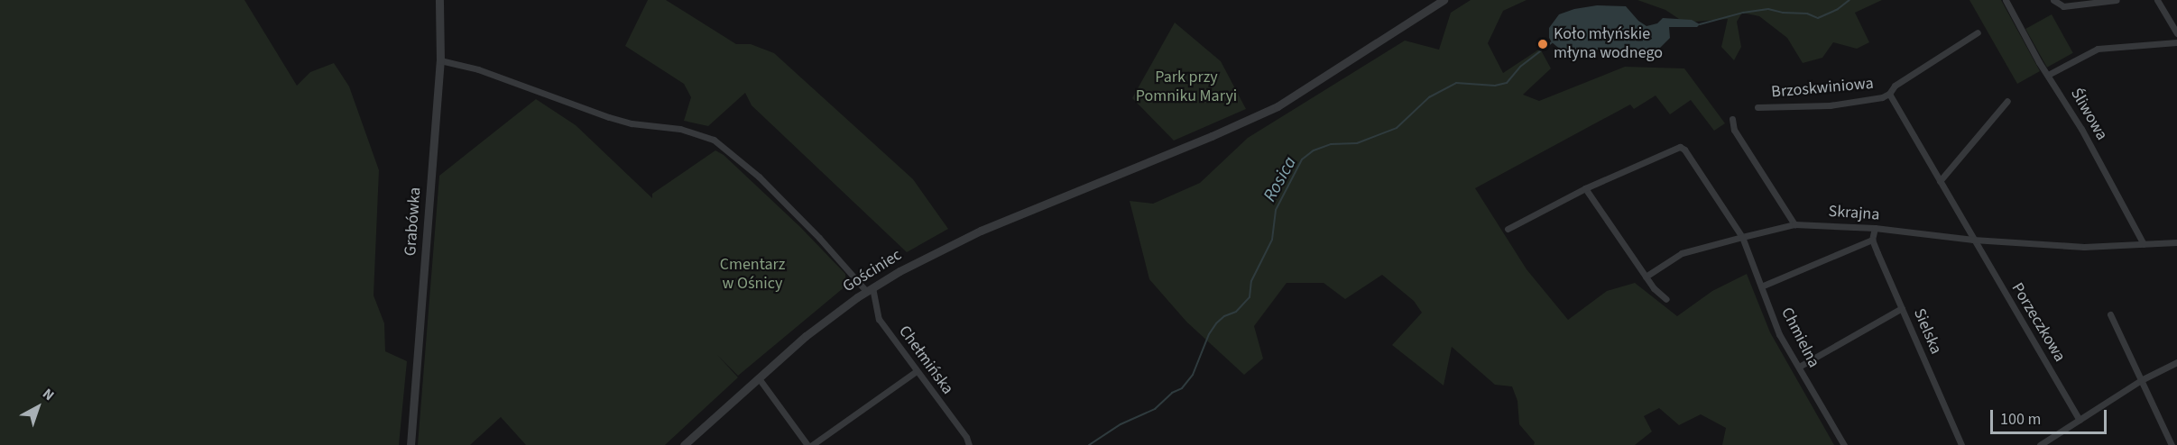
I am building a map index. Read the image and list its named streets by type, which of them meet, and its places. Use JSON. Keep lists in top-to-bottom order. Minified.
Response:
{"streets":{"street":["Brzoskwiniowa","Śliwowa","Skrajna","Grabówka","Gościniec","Porzeczkowa","Sielska","Chmielna","Chełmińska"]},"crossings":[["Brzoskwiniowa","Skrajna"],["Brzoskwiniowa","Porzeczkowa"],["Śliwowa","Skrajna"],["Skrajna","Porzeczkowa"],["Skrajna","Sielska"],["Skrajna","Chmielna"],["Gościniec","Chełmińska"]],"water":["Rosica"],"parks":["Park przy Pomniku Maryi","Cmentarz w Ośnicy"],"places":["Koło młyńskie młyna wodnego"],"scale_bar":"100 m","north":"top right"}
